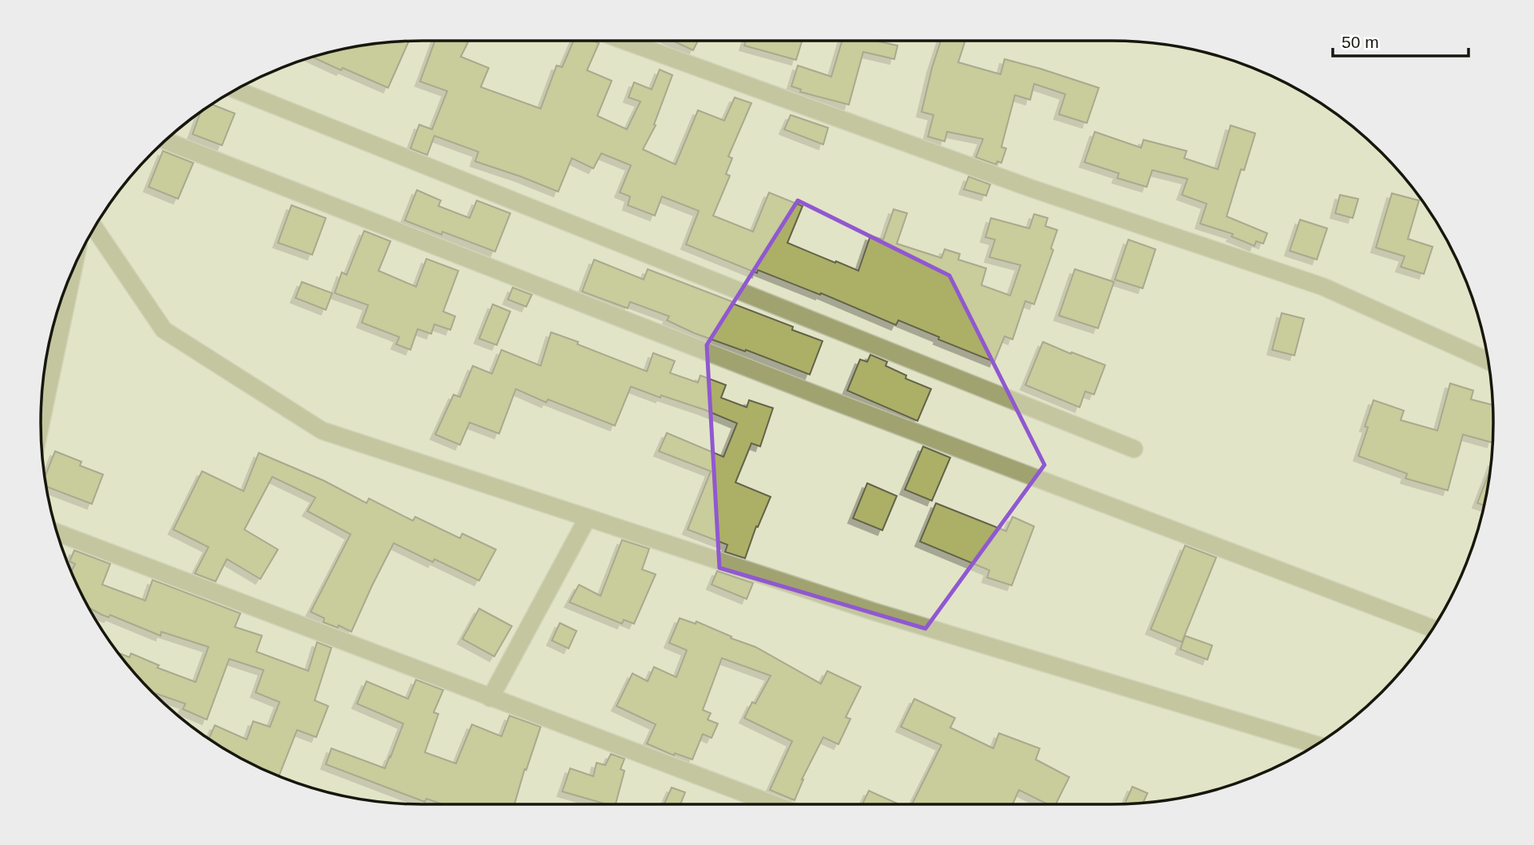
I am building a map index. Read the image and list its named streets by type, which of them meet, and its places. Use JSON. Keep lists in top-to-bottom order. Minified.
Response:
{"scale_bar":"50 m"}
